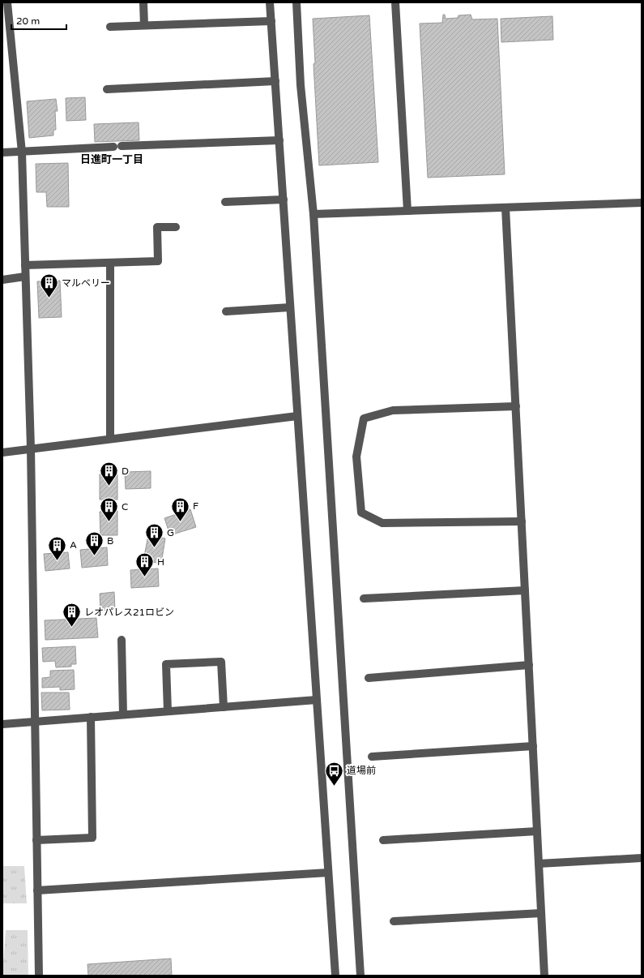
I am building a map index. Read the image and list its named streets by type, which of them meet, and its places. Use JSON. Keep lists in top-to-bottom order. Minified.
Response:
{"districts":["日進町一丁目"],"places":{"building":["マルベリー","D","F","C","G","B","A","H","レオパレス21ロビン"],"bus stop":["道場前"]},"scale_bar":"20 m"}
